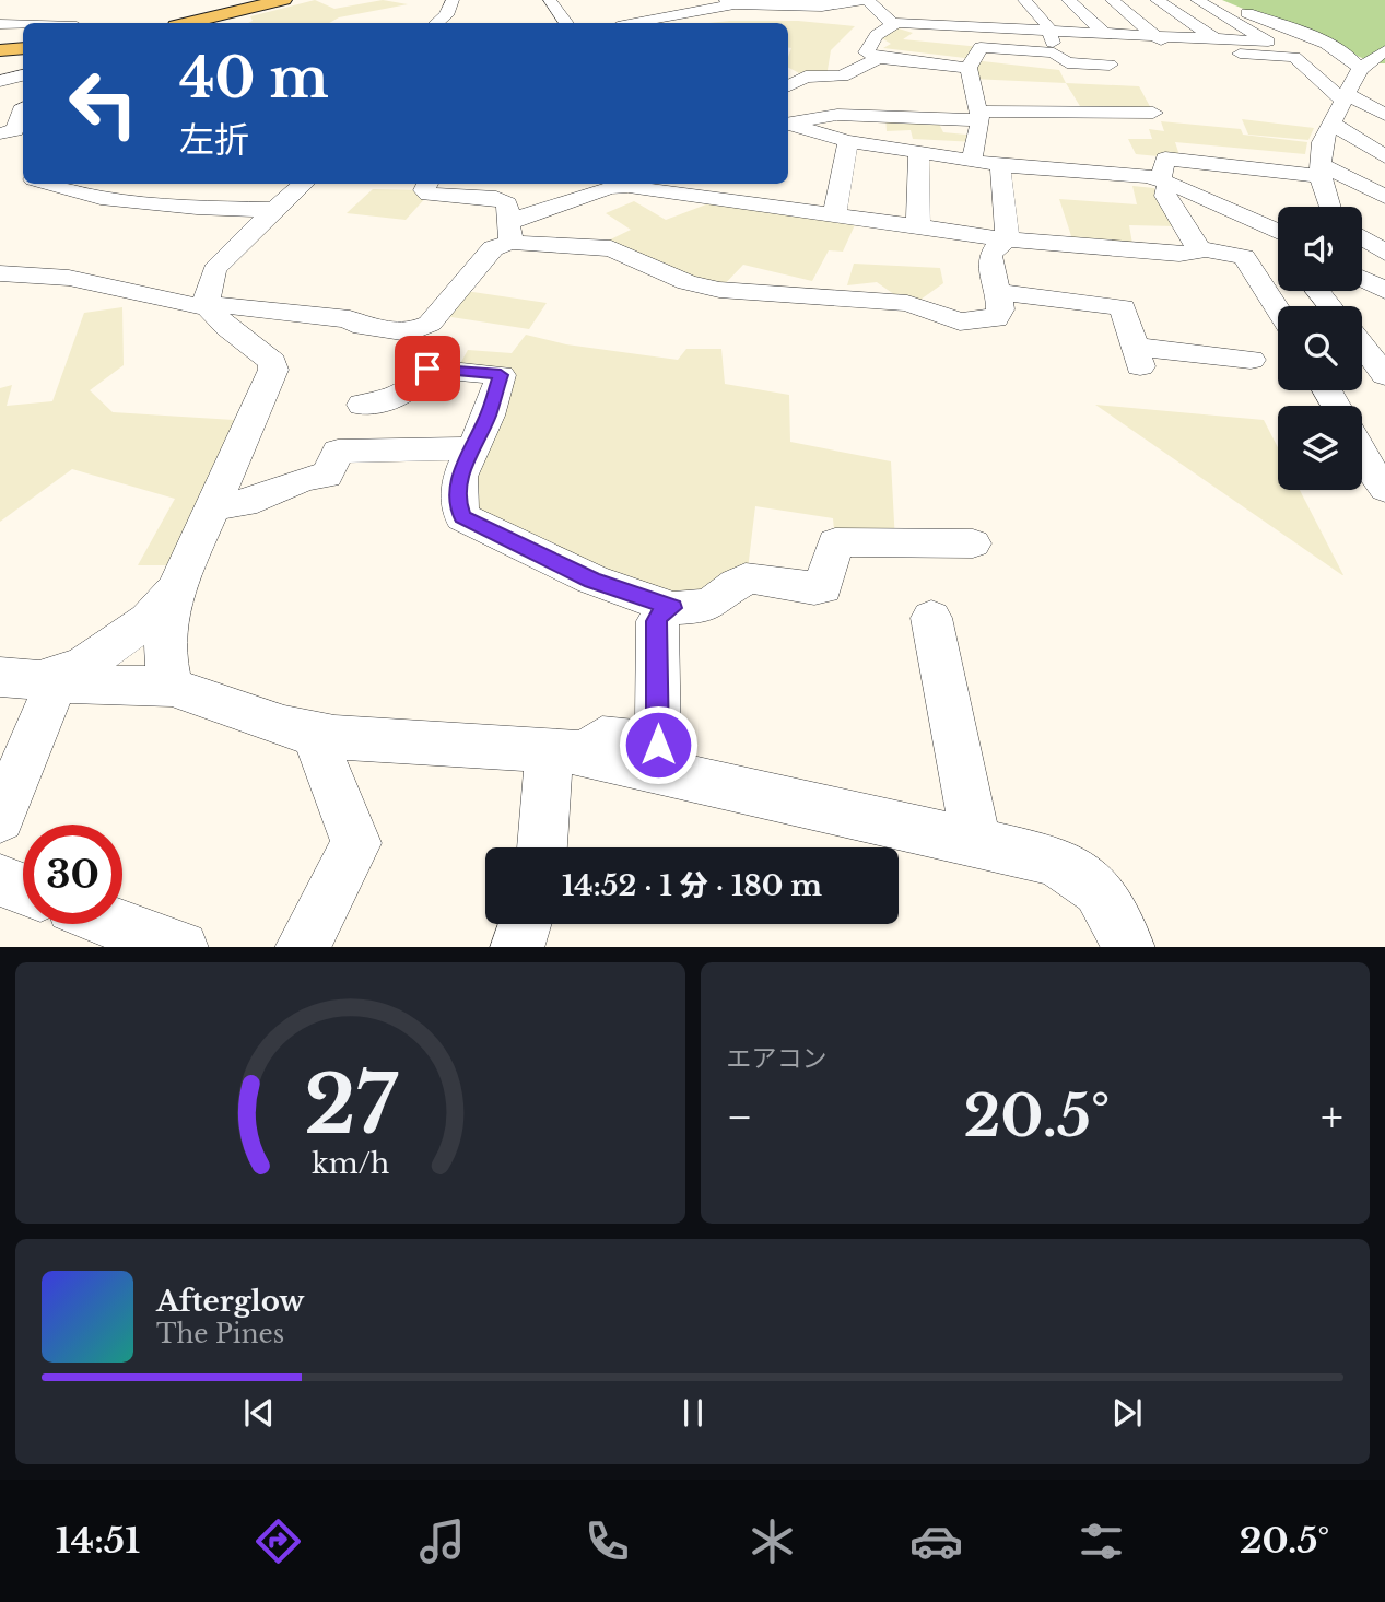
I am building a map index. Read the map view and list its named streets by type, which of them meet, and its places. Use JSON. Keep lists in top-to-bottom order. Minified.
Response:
{"page":{"turn":["40 m","左折"],"limit":"30","trip":"14:52 · 1 分 · 180 m","tile":"エアコン","heat":["−","20.5°","+"],"song":["Afterglow","The Pines"],"tabs":["14:51","20.5°"],"gauge":["27","km/h"]}}
